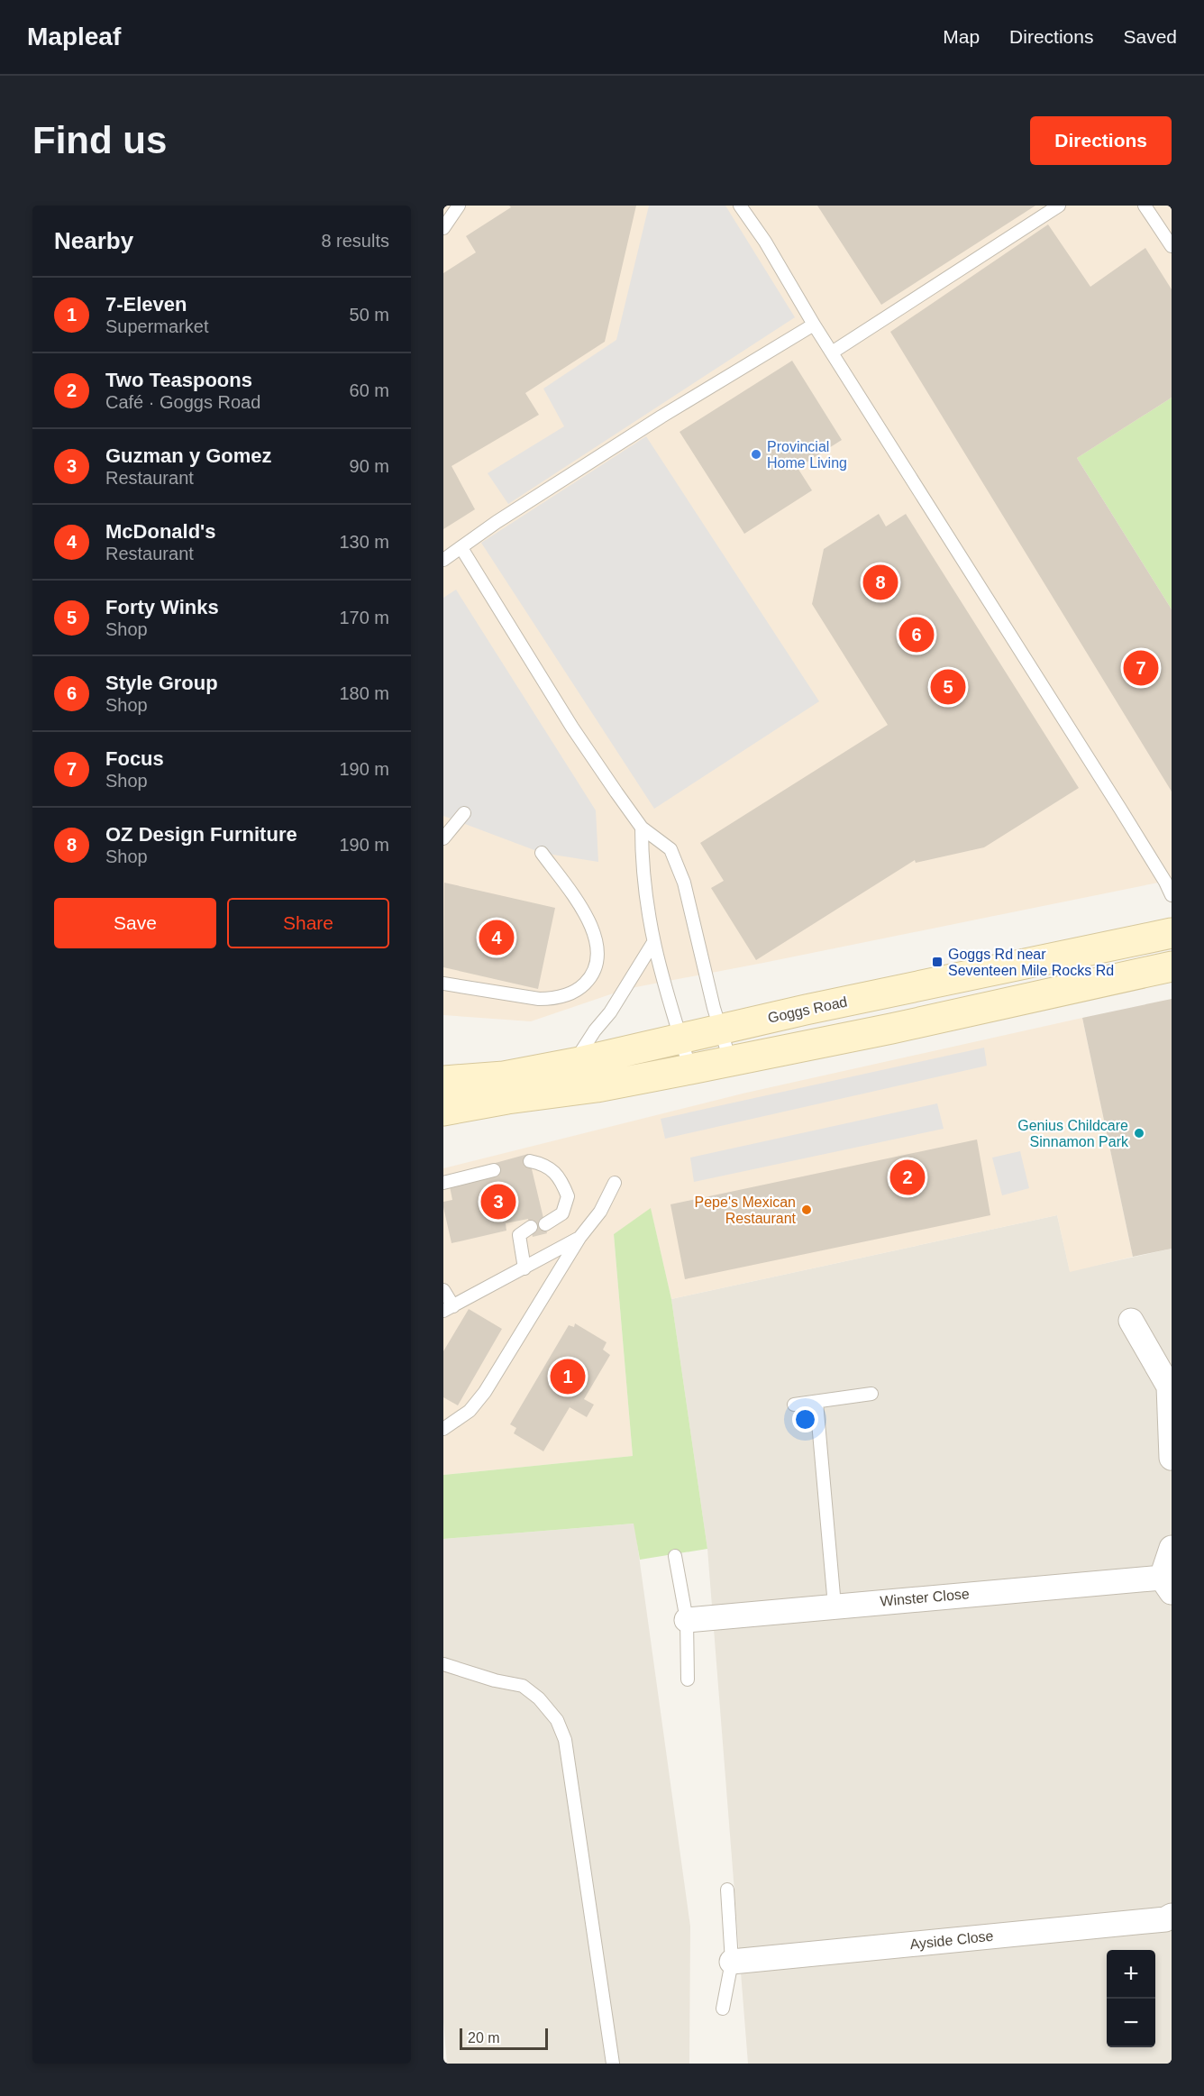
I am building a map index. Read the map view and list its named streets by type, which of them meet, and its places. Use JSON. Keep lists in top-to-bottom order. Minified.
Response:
{"streets":{"main road":["Goggs Road"],"street":["Winster Close","Ayside Close"]},"places":{"other":["Provincial Home Living","Genius Childcare Sinnamon Park","Pepe's Mexican Restaurant"],"transit":["Goggs Rd near Seventeen Mile Rocks Rd"]},"scale_bar":"20 m","page":{"header":"Mapleaf","nav":["Map","Directions","Saved"],"buttons":["Directions",["Save","Share"]],"title":"Find us","heading":["Nearby","8 results"],"list":[{"mark":"1","name":"7-Eleven","note":"Supermarket","value":"50 m"},{"mark":"2","name":"Two Teaspoons","note":"Café · Goggs Road","value":"60 m"},{"mark":"3","name":"Guzman y Gomez","note":"Restaurant","value":"90 m"},{"mark":"4","name":"McDonald's","note":"Restaurant","value":"130 m"},{"mark":"5","name":"Forty Winks","note":"Shop","value":"170 m"},{"mark":"6","name":"Style Group","note":"Shop","value":"180 m"},{"mark":"7","name":"Focus","note":"Shop","value":"190 m"},{"mark":"8","name":"OZ Design Furniture","note":"Shop","value":"190 m"}],"pins":["8","6","7","5","4","2","3","1"],"map_buttons":["+","−"],"scale":"20 m"}}
